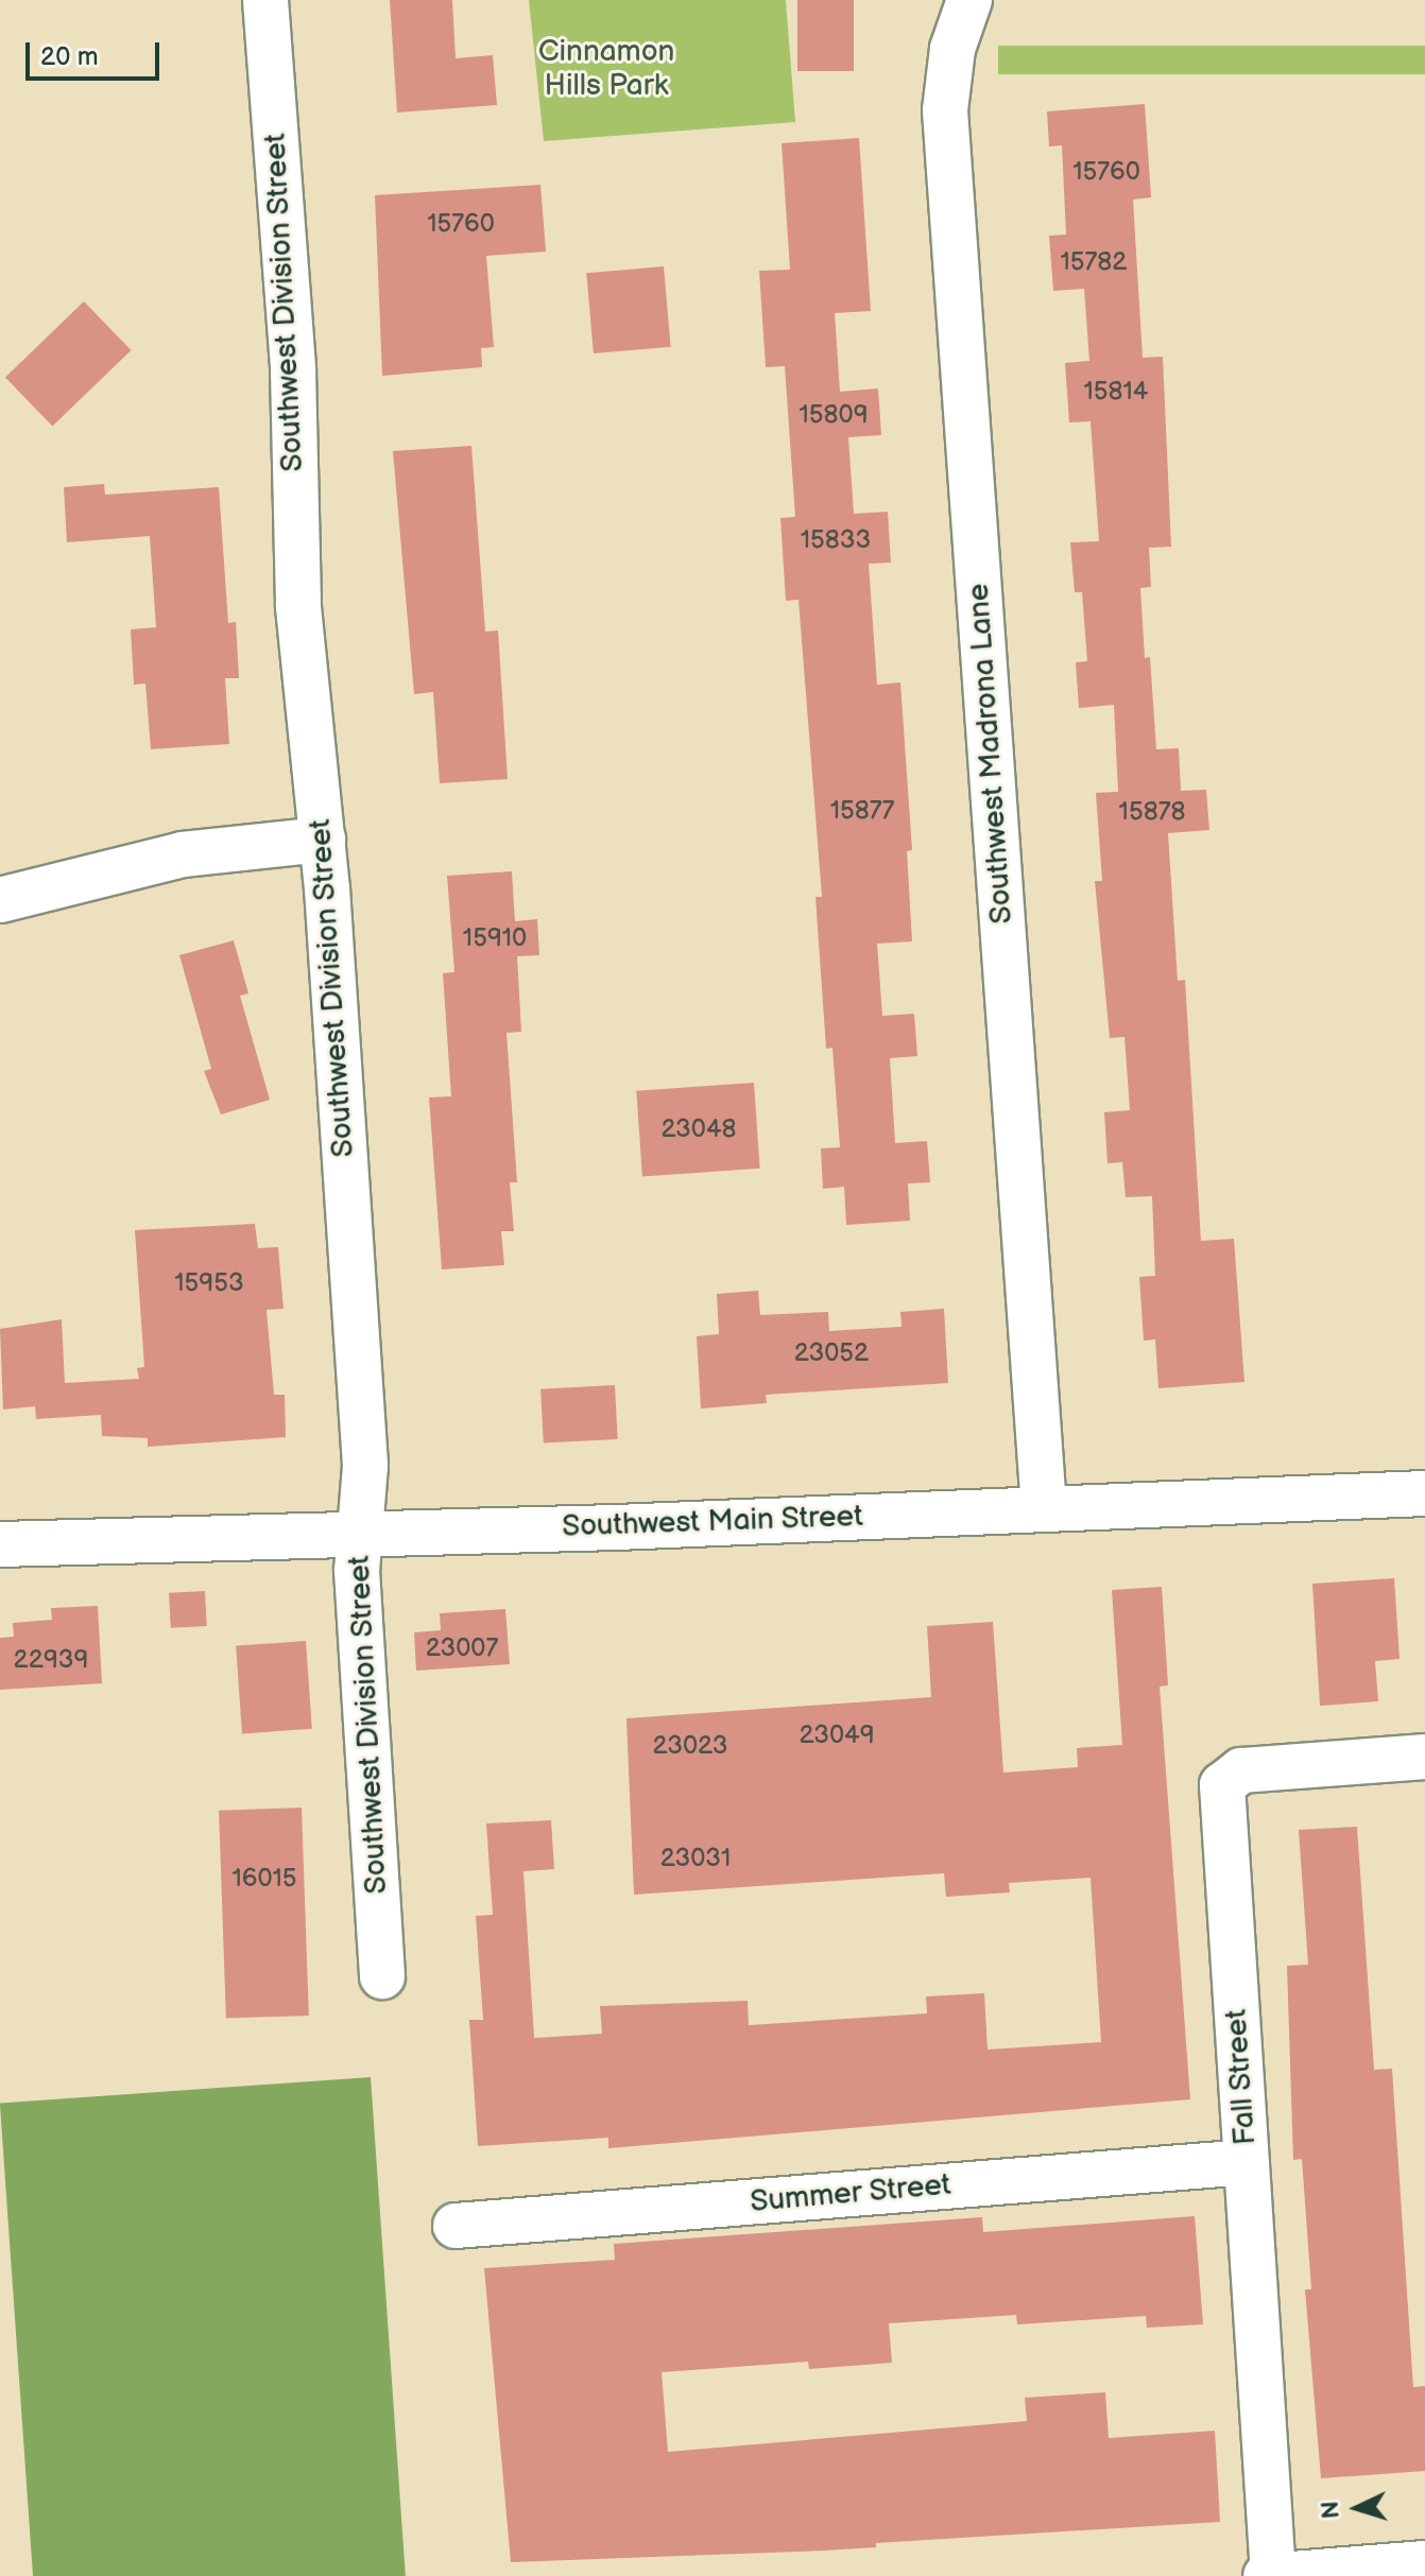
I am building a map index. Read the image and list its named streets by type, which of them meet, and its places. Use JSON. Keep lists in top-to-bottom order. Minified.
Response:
{"streets":{"street":["Southwest Division Street","Southwest Madrona Lane","Southwest Main Street","Fall Street","Summer Street"]},"crossings":[["Southwest Division Street","Southwest Main Street"],["Southwest Madrona Lane","Southwest Main Street"],["Fall Street","Summer Street"]],"parks":["Cinnamon Hills Park"],"house_numbers":["15760","15760","15782","15814","15809","15833","15877","15878","15910","23048","15953","23052","23007","22939","23049","23023","23031","16015"],"scale_bar":"20 m","north":"left"}
